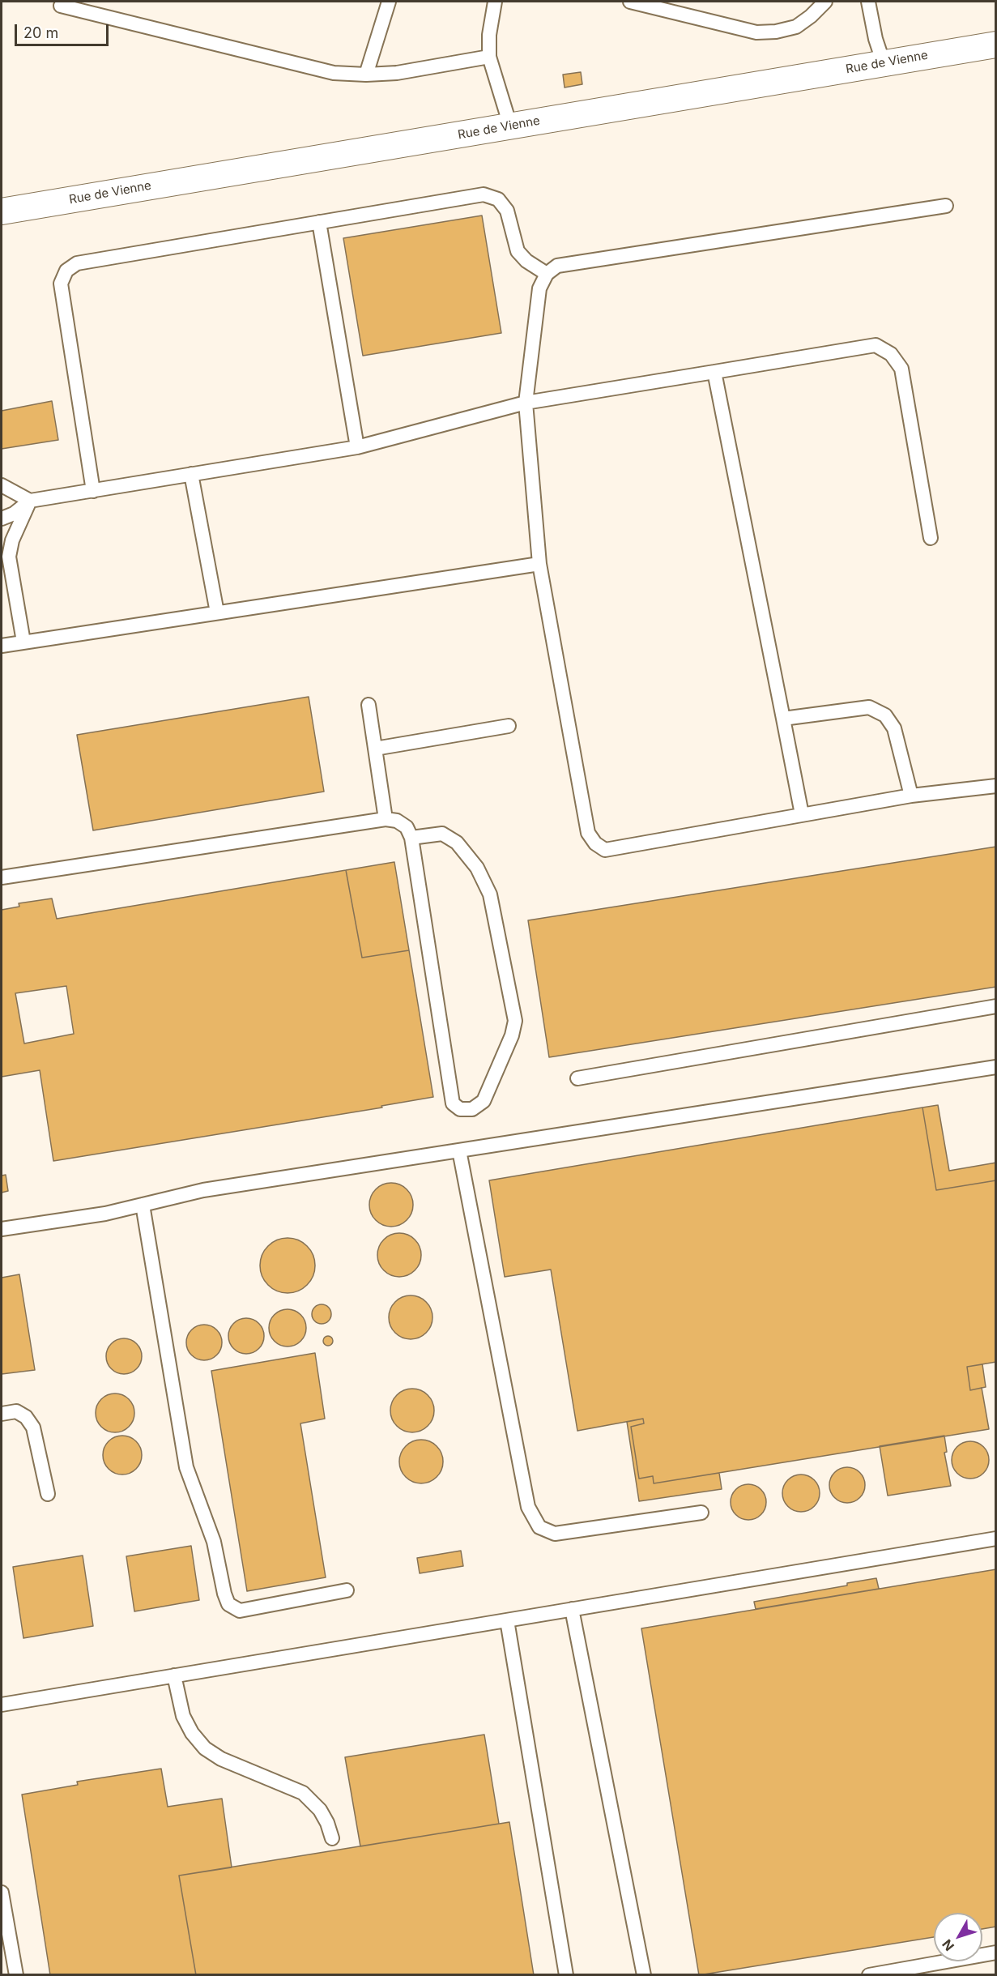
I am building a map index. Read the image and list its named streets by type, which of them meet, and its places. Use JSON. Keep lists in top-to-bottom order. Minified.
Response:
{"streets":{"street":["Rue de Vienne"]},"scale_bar":"20 m","north":"bottom left"}
